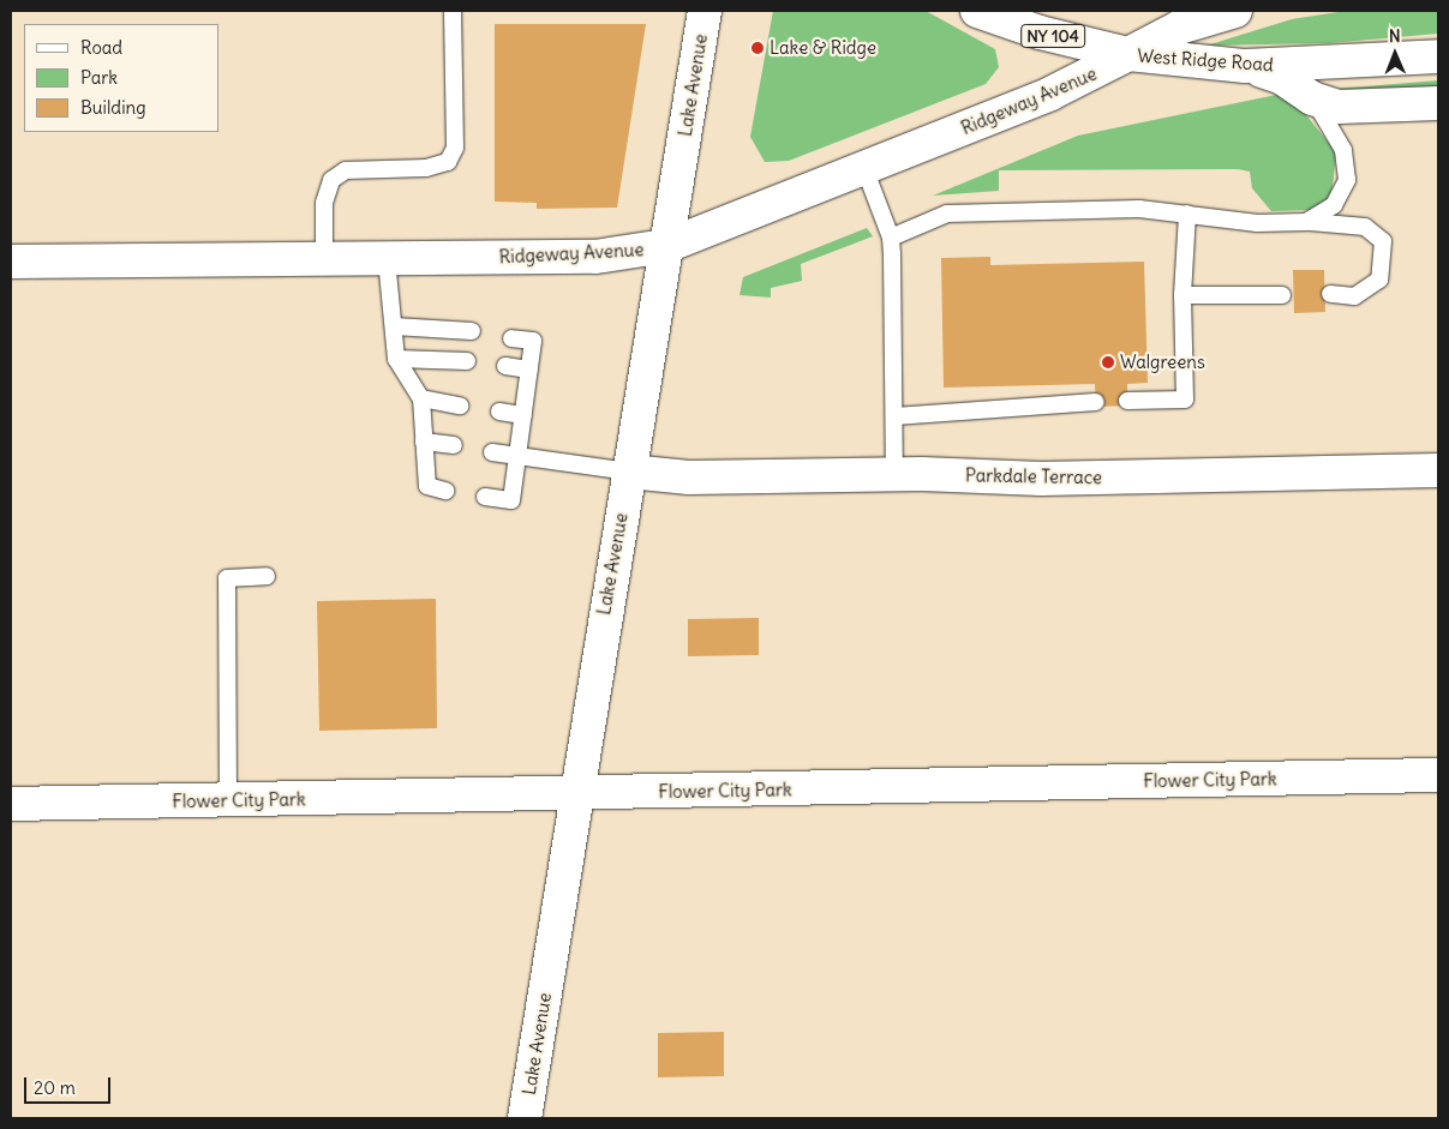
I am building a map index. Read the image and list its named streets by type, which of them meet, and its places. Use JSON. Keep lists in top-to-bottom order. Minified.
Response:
{"streets":{"main road":["NY 104","West Ridge Road","Lake Avenue","Ridgeway Avenue","Parkdale Terrace","Flower City Park"]},"crossings":[["West Ridge Road","Ridgeway Avenue"],["Lake Avenue","Ridgeway Avenue"],["Lake Avenue","Parkdale Terrace"],["Lake Avenue","Flower City Park"]],"places":["Lake & Ridge","Walgreens"],"legend":["Road","Park","Building"],"scale_bar":"20 m","north":"top"}
